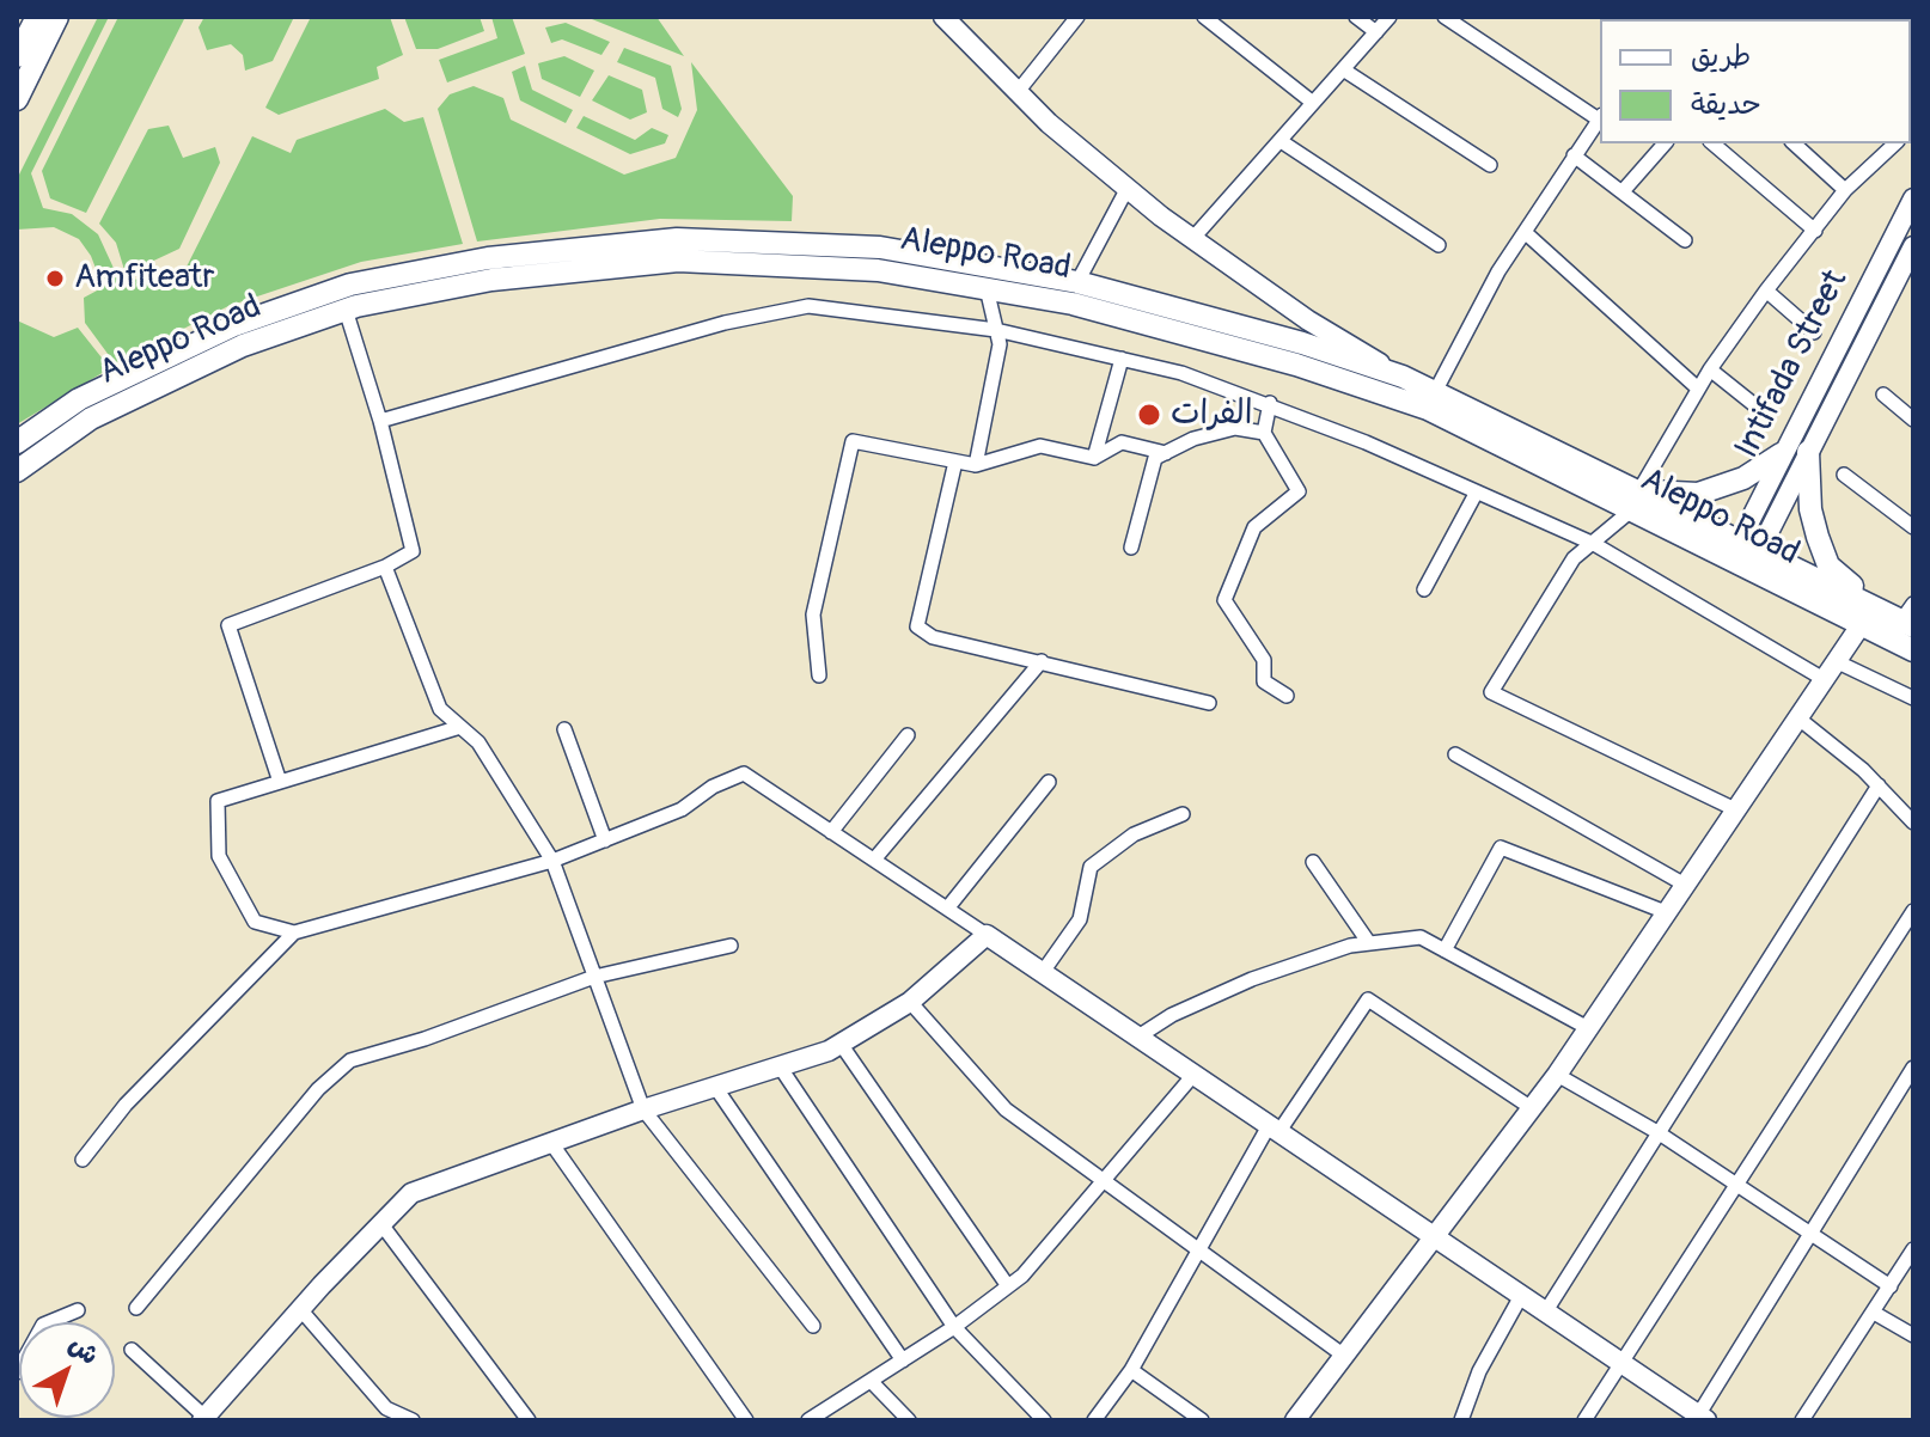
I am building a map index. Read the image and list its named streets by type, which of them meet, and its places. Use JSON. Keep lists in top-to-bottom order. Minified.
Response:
{"streets":{"main road":["Aleppo Road"],"street":["Intifada Street"]},"crossings":[["Aleppo Road","Intifada Street"]],"places":["Amfiteatr","الفرات"],"legend":["طريق","حديقة"],"north":"top right"}
